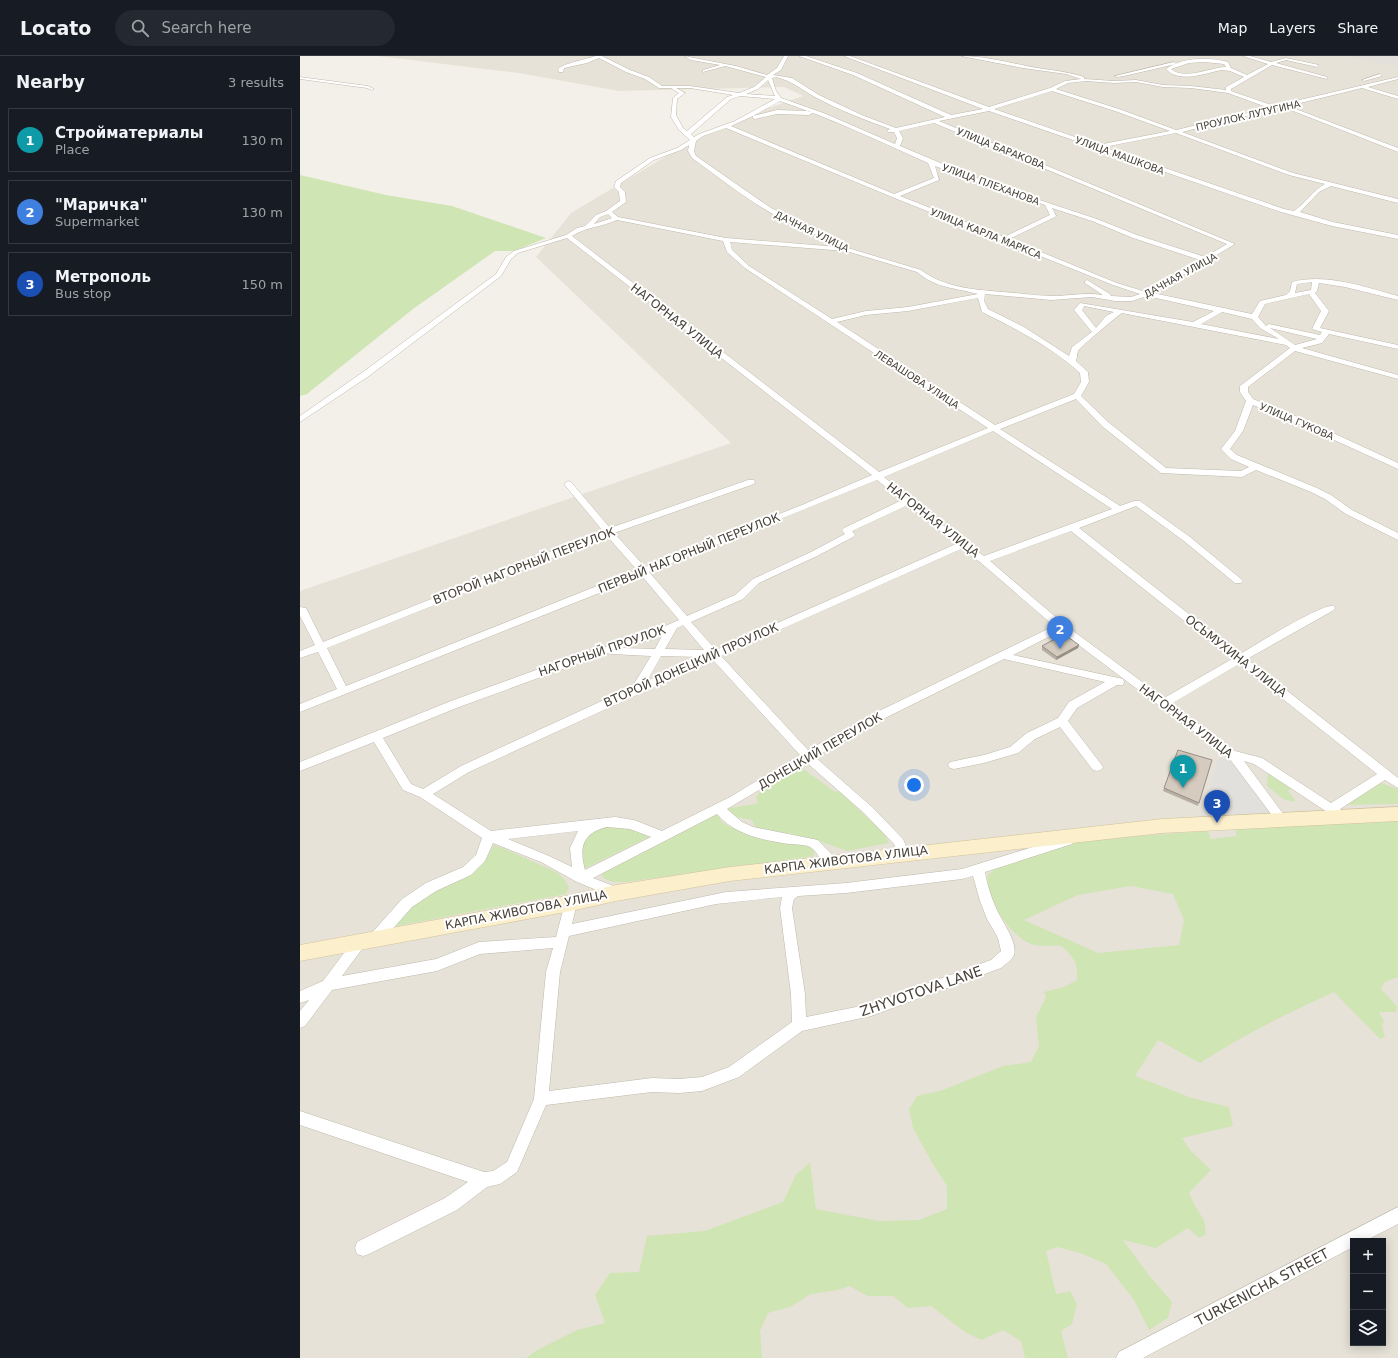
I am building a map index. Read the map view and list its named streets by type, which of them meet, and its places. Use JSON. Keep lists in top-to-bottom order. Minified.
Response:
{"streets":{"main road":["КАРПА ЖИВОТОВА УЛИЦА"],"street":["ПРОУЛОК ЛУТУГИНА","УЛИЦА БАРАКОВА","УЛИЦА МАШКОВА","УЛИЦА ПЛЕХАНОВА","ДАЧНАЯ УЛИЦА","УЛИЦА КАРЛА МАРКСА","НАГОРНАЯ УЛИЦА","ЛЕВАШОВА УЛИЦА","УЛИЦА ГУКОВА","ПЕРВЫЙ НАГОРНЫЙ ПЕРЕУЛОК","ВТОРОЙ НАГОРНЫЙ ПЕРЕУЛОК","НАГОРНЫЙ ПРОУЛОК","ОСЬМУХИНА УЛИЦА","ВТОРОЙ ДОНЕЦКИЙ ПРОУЛОК","ДОНЕЦКИЙ ПЕРЕУЛОК","ZHYVOTOVA LANE","TURKENICHA STREET"]},"crossings":[["ПРОУЛОК ЛУТУГИНА","УЛИЦА МАШКОВА"],["УЛИЦА БАРАКОВА","ДАЧНАЯ УЛИЦА"],["УЛИЦА ПЛЕХАНОВА","ДАЧНАЯ УЛИЦА"],["ДАЧНАЯ УЛИЦА","УЛИЦА КАРЛА МАРКСА"],["НАГОРНАЯ УЛИЦА","ПЕРВЫЙ НАГОРНЫЙ ПЕРЕУЛОК"],["НАГОРНАЯ УЛИЦА","НАГОРНЫЙ ПРОУЛОК"],["НАГОРНАЯ УЛИЦА","ВТОРОЙ ДОНЕЦКИЙ ПРОУЛОК"],["НАГОРНАЯ УЛИЦА","ДОНЕЦКИЙ ПЕРЕУЛОК"],["НАГОРНАЯ УЛИЦА","КАРПА ЖИВОТОВА УЛИЦА"],["ЛЕВАШОВА УЛИЦА","ПЕРВЫЙ НАГОРНЫЙ ПЕРЕУЛОК"]],"page":{"header":"Locato","search":"Search here","nav":["Map","Layers","Share"],"heading":["Nearby","3 results"],"list":[{"mark":"1","name":"Стройматериалы","note":"Place","value":"130 m"},{"mark":"2","name":"\"Маричка\"","note":"Supermarket","value":"130 m"},{"mark":"3","name":"Метрополь","note":"Bus stop","value":"150 m"}],"pins":["2","1","3"],"map_buttons":["+","−"]}}
